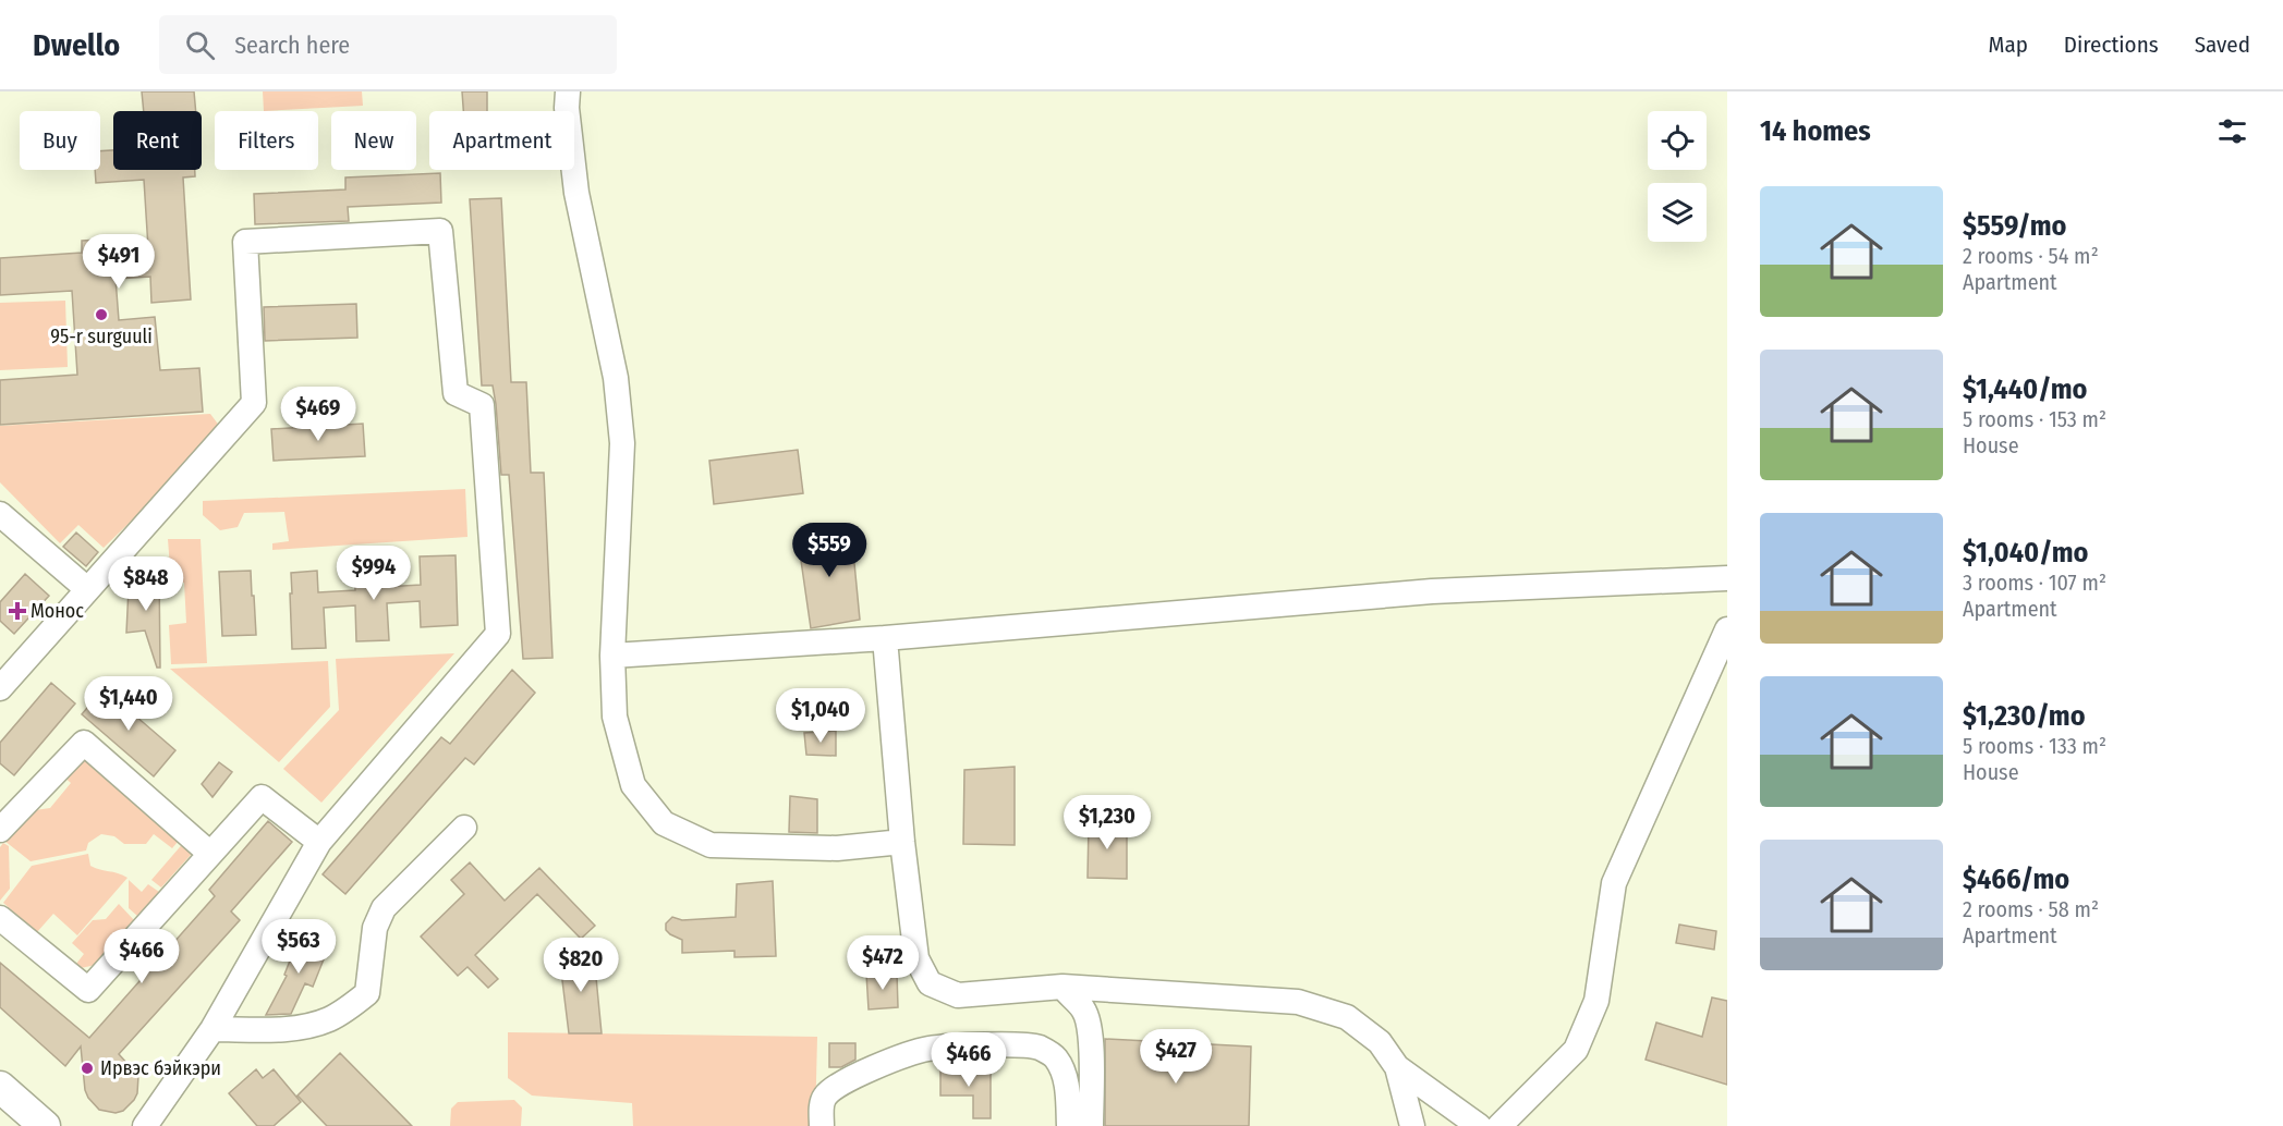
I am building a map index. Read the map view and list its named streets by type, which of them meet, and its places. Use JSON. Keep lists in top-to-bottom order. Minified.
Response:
{"places":{"other":["95-r surguuli","Ирвэс бэйкэри"],"health":["Монос"]},"page":{"header":"Dwello","search":"Search here","nav":["Map","Directions","Saved"],"heading":"14 homes","chip":["Buy","Rent","Filters","New","Apartment"],"list":[{"name":"$559/mo","note":"2 rooms · 54 m² · Apartment"},{"name":"$1,440/mo","note":"5 rooms · 153 m² · House"},{"name":"$1,040/mo","note":"3 rooms · 107 m² · Apartment"},{"name":"$1,230/mo","note":"5 rooms · 133 m² · House"},{"name":"$466/mo","note":"2 rooms · 58 m² · Apartment"}],"price":["$491","$469","$559","$994","$848","$1,440","$1,040","$1,230","$563","$466","$472","$820","$427","$466"]}}
